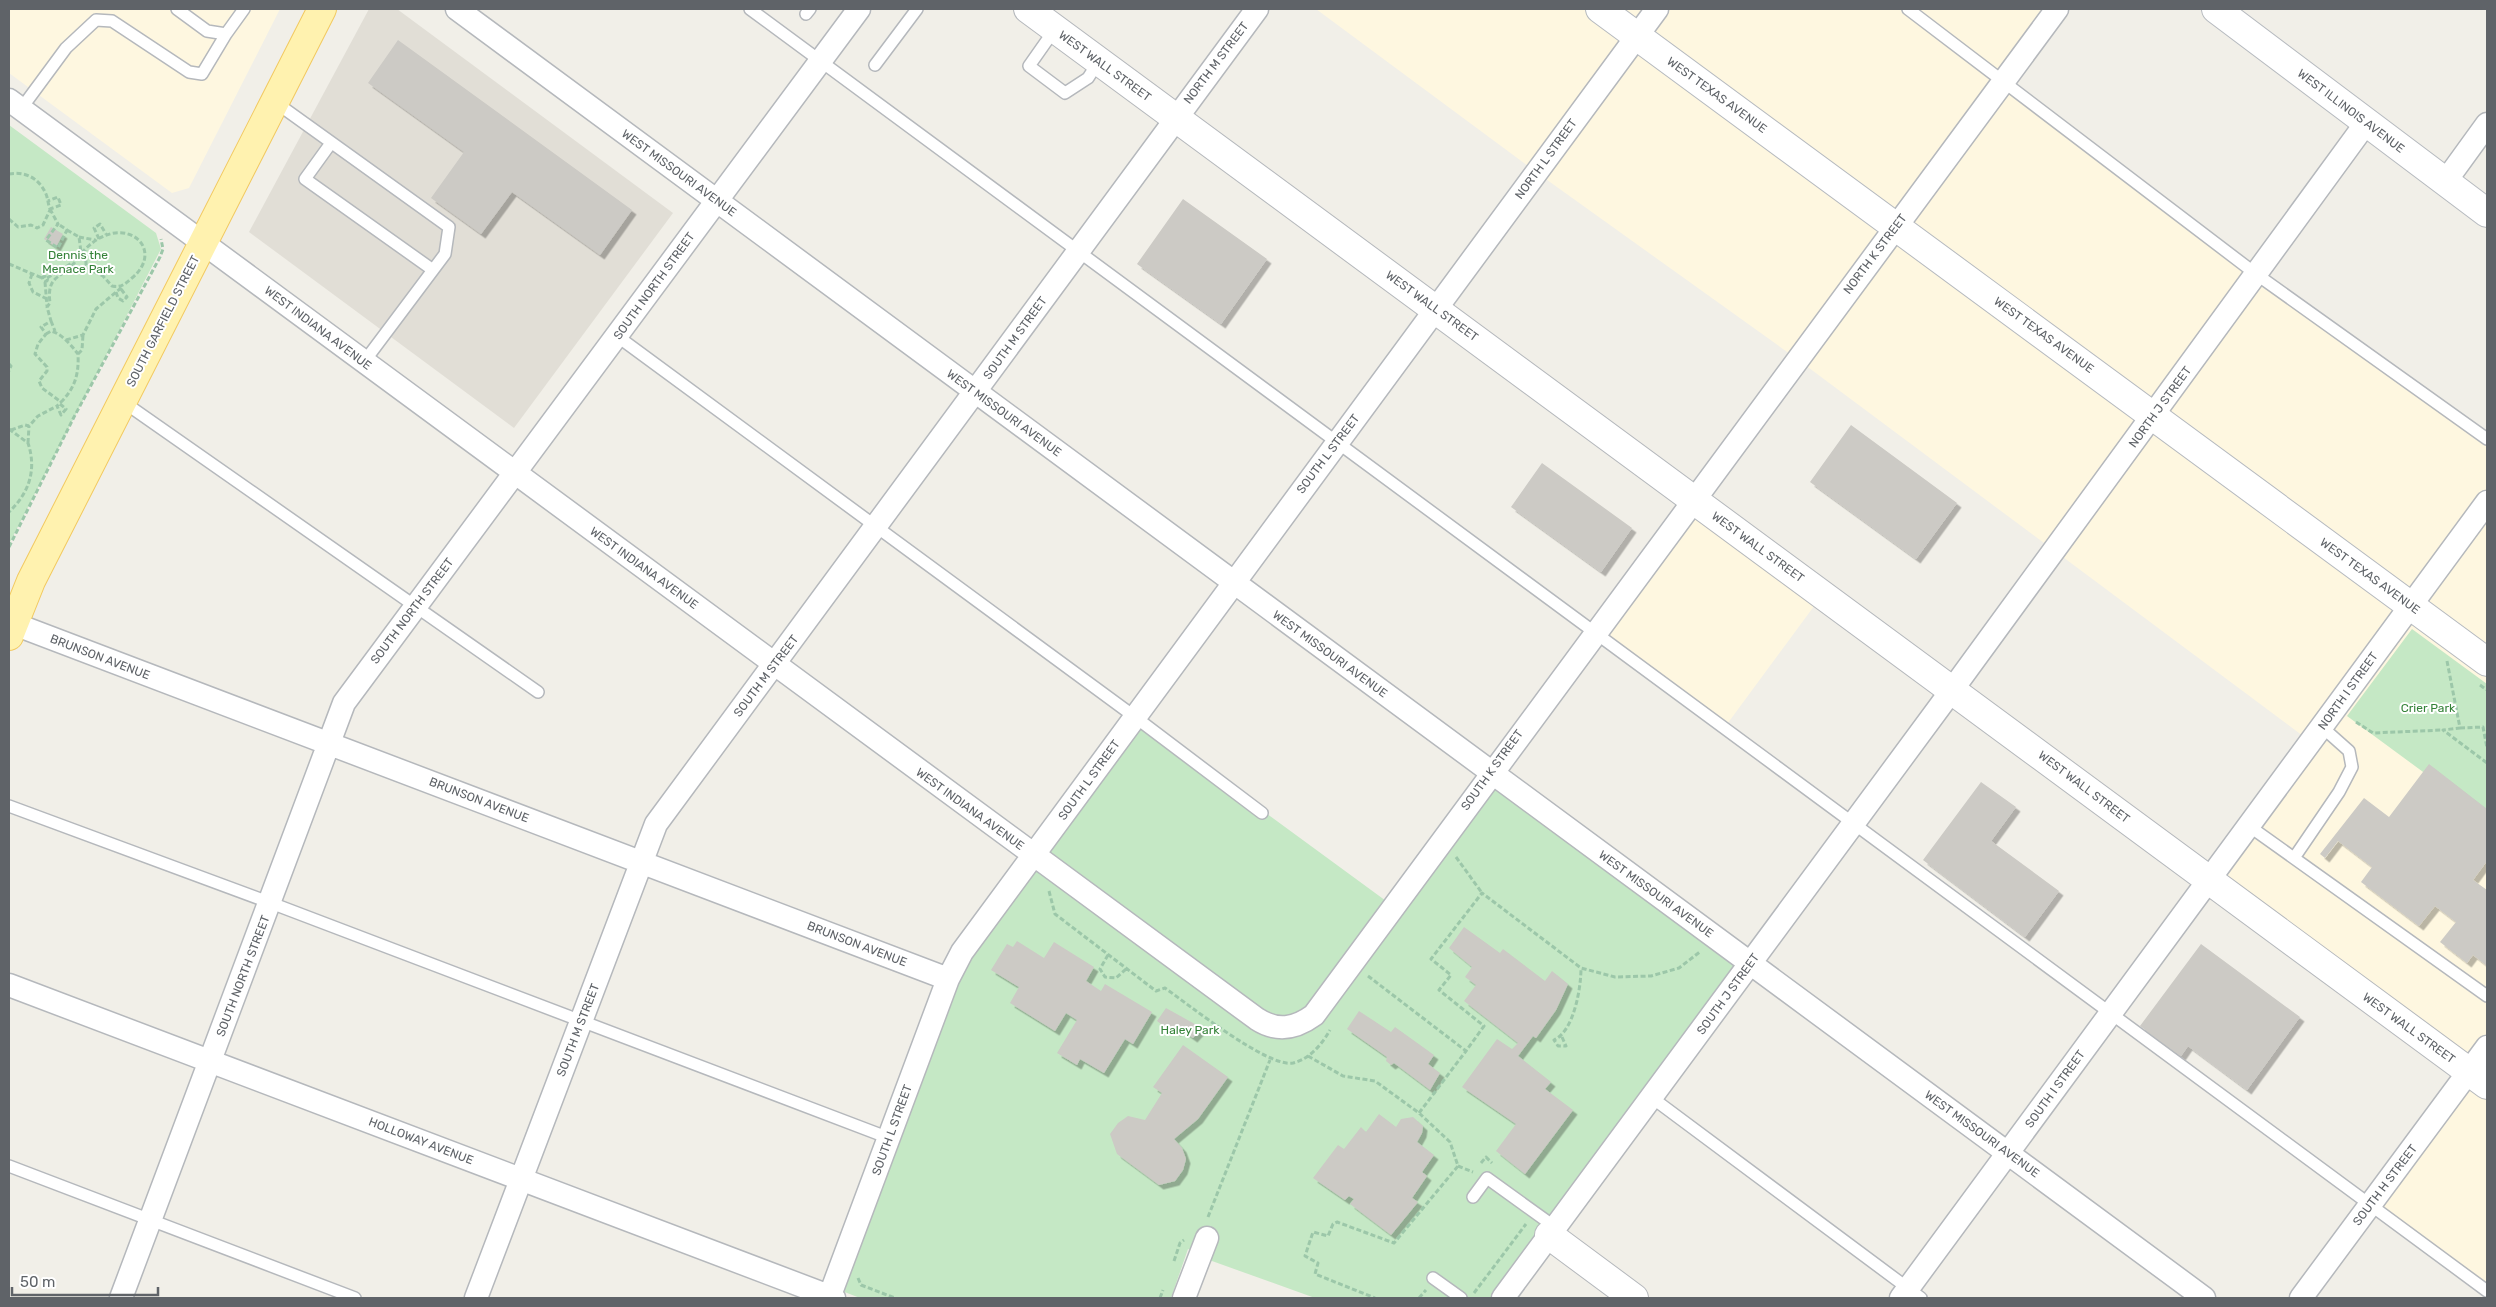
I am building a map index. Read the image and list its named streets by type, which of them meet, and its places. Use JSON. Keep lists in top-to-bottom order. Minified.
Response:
{"streets":{"main road":["SOUTH GARFIELD STREET"],"street":["NORTH M STREET","WEST WALL STREET","WEST TEXAS AVENUE","WEST ILLINOIS AVENUE","NORTH L STREET","WEST MISSOURI AVENUE","NORTH K STREET","SOUTH NORTH STREET","WEST INDIANA AVENUE","SOUTH M STREET","NORTH J STREET","SOUTH L STREET","BRUNSON AVENUE","NORTH I STREET","SOUTH K STREET","SOUTH J STREET","SOUTH I STREET","HOLLOWAY AVENUE","SOUTH H STREET"]},"crossings":[["NORTH M STREET","WEST WALL STREET"],["NORTH M STREET","SOUTH M STREET"],["WEST WALL STREET","NORTH L STREET"],["WEST WALL STREET","NORTH K STREET"],["WEST WALL STREET","SOUTH M STREET"],["WEST WALL STREET","NORTH J STREET"],["WEST WALL STREET","SOUTH L STREET"],["WEST WALL STREET","NORTH I STREET"],["WEST WALL STREET","SOUTH K STREET"],["WEST WALL STREET","SOUTH J STREET"],["WEST WALL STREET","SOUTH I STREET"],["WEST WALL STREET","SOUTH H STREET"],["WEST TEXAS AVENUE","NORTH L STREET"],["WEST TEXAS AVENUE","NORTH K STREET"],["WEST TEXAS AVENUE","NORTH J STREET"],["WEST TEXAS AVENUE","NORTH I STREET"],["WEST ILLINOIS AVENUE","NORTH J STREET"],["NORTH L STREET","SOUTH L STREET"],["WEST MISSOURI AVENUE","SOUTH NORTH STREET"],["WEST MISSOURI AVENUE","SOUTH M STREET"],["WEST MISSOURI AVENUE","SOUTH L STREET"],["WEST MISSOURI AVENUE","SOUTH K STREET"],["WEST MISSOURI AVENUE","SOUTH J STREET"],["WEST MISSOURI AVENUE","SOUTH I STREET"],["NORTH K STREET","SOUTH K STREET"],["SOUTH NORTH STREET","WEST INDIANA AVENUE"],["SOUTH NORTH STREET","BRUNSON AVENUE"],["SOUTH NORTH STREET","HOLLOWAY AVENUE"],["SOUTH GARFIELD STREET","WEST INDIANA AVENUE"],["SOUTH GARFIELD STREET","BRUNSON AVENUE"],["WEST INDIANA AVENUE","SOUTH M STREET"],["WEST INDIANA AVENUE","SOUTH L STREET"],["WEST INDIANA AVENUE","SOUTH K STREET"],["SOUTH M STREET","BRUNSON AVENUE"],["SOUTH M STREET","HOLLOWAY AVENUE"],["NORTH J STREET","SOUTH J STREET"],["SOUTH L STREET","BRUNSON AVENUE"],["SOUTH L STREET","HOLLOWAY AVENUE"],["NORTH I STREET","SOUTH I STREET"]],"parks":["Dennis the Menace Park","Crier Park","Haley Park"],"scale_bar":"50 m"}
